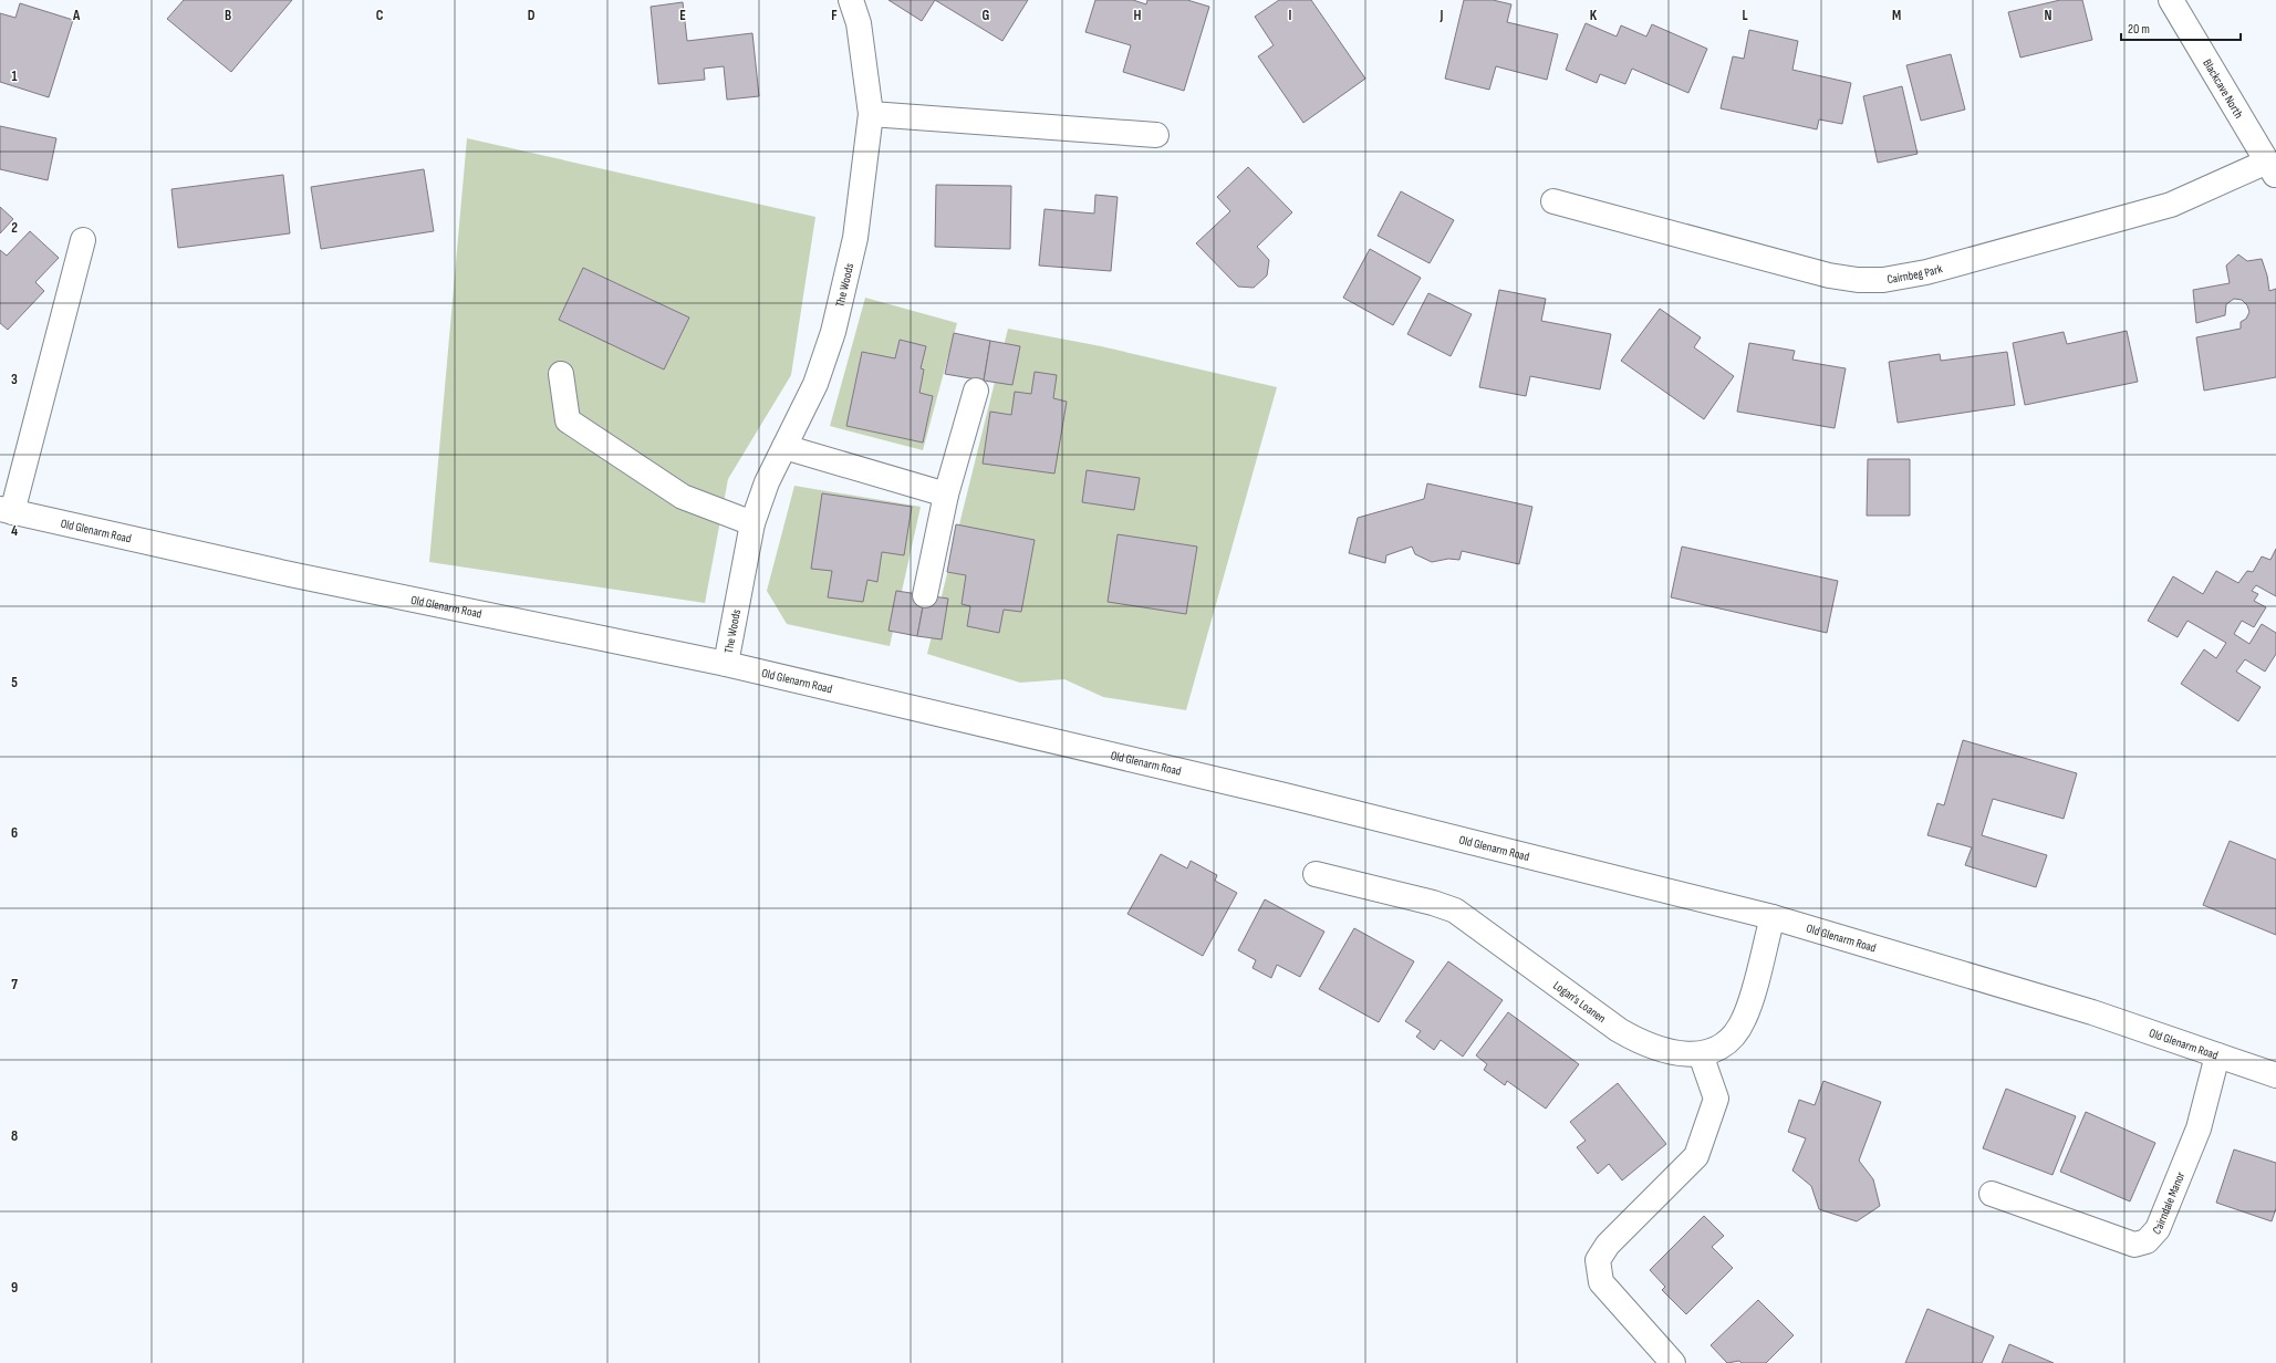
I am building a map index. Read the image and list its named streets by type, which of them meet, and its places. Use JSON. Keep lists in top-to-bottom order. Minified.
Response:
{"streets":{"street":["Blackcave North","Cairnbeg Park","The Woods","Old Glenarm Road","Logan's Loanen","Cairndale Manor"]},"crossings":[["Blackcave North","Cairnbeg Park"],["The Woods","Old Glenarm Road"],["Old Glenarm Road","Logan's Loanen"],["Old Glenarm Road","Cairndale Manor"]],"scale_bar":"20 m","grid":{"columns":["A","B","C","D","E","F","G","H","I","J","K","L","M","N"],"rows":["1","2","3","4","5","6","7","8","9"]}}
